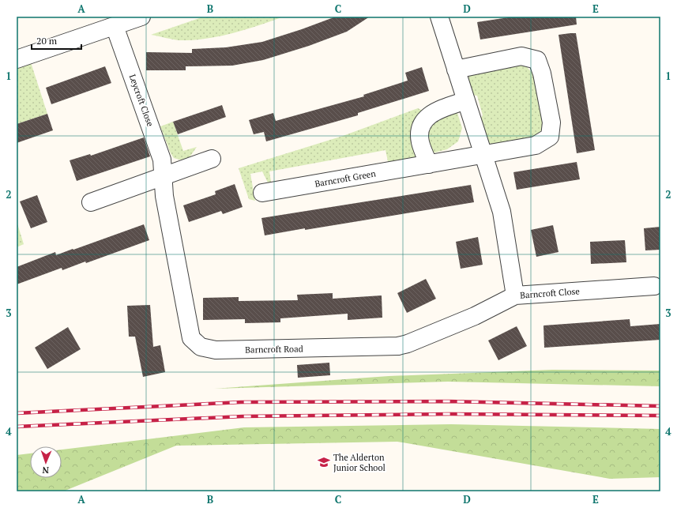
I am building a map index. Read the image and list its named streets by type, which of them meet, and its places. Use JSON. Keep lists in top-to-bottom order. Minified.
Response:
{"streets":{"street":["Leycroft Close","Barncroft Green","Barncroft Close","Barncroft Road"]},"crossings":[["Leycroft Close","Barncroft Road"],["Barncroft Green","Barncroft Close"],["Barncroft Close","Barncroft Road"]],"places":{"school or university":["The Alderton Junior School"]},"scale_bar":"20 m","north":"bottom","grid":{"columns":["A","B","C","D","E"],"rows":["1","2","3","4"]}}
